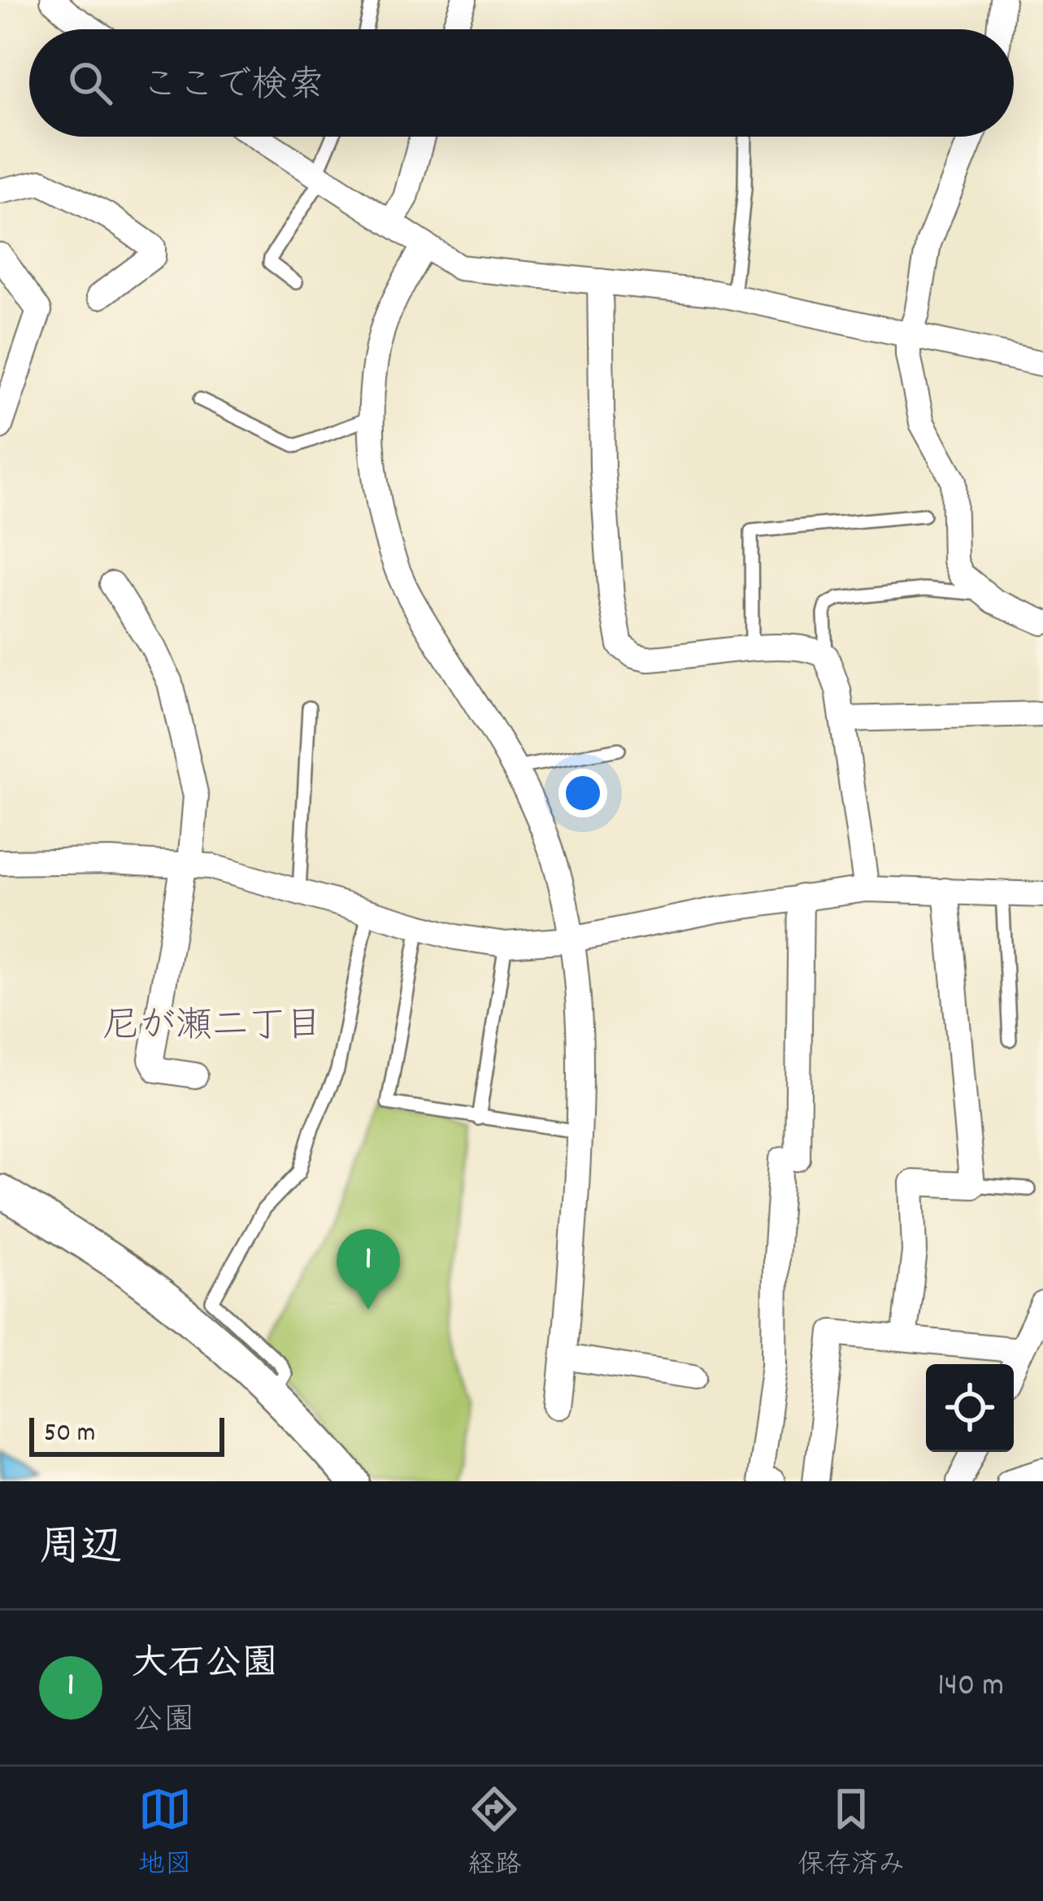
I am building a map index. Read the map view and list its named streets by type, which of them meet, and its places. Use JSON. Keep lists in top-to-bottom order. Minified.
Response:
{"districts":["尼が瀬二丁目"],"scale_bar":"50 m","page":{"search":"ここで検索","pins":"1","scale":"50 m","heading":"周辺","list":[{"mark":"1","name":"大石公園","note":"公園","value":"140 m"}],"nav":["地図","経路","保存済み"]}}
